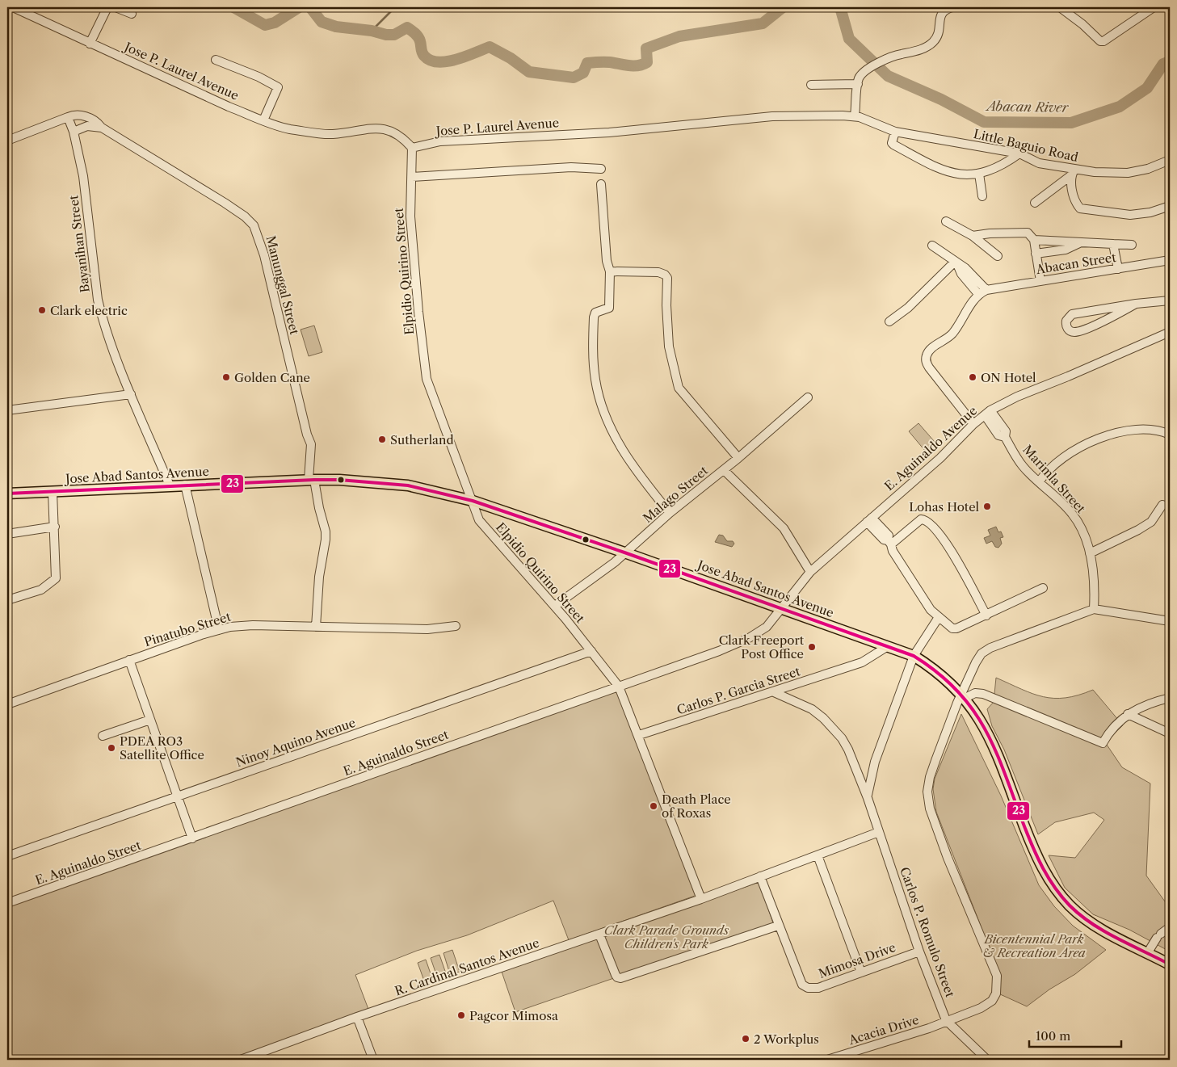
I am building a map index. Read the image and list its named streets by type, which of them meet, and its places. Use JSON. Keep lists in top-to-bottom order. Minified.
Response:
{"streets":{"main road":["Jose Abad Santos Avenue"],"street":["Jose P. Laurel Avenue","Little Baguio Road","Bayanihan Street","Abacan Street","Elpidio Quirino Street","Manunggal Street","E. Aguinaldo Avenue","Marimla Street","Malago Street","Pinatubo Street","Carlos P. Garcia Street","Ninoy Aquino Avenue","E. Aguinaldo Street","Carlos P. Romulo Street","Mimosa Drive","R. Cardinal Santos Avenue","Acacia Drive"]},"crossings":[["Jose P. Laurel Avenue","Little Baguio Road"],["Jose P. Laurel Avenue","Elpidio Quirino Street"],["Bayanihan Street","Manunggal Street"],["Bayanihan Street","Jose Abad Santos Avenue"],["Elpidio Quirino Street","Jose Abad Santos Avenue"],["Elpidio Quirino Street","Malago Street"],["Elpidio Quirino Street","Carlos P. Garcia Street"],["Elpidio Quirino Street","Ninoy Aquino Avenue"],["Elpidio Quirino Street","E. Aguinaldo Street"],["Elpidio Quirino Street","R. Cardinal Santos Avenue"],["Manunggal Street","Jose Abad Santos Avenue"],["Manunggal Street","Pinatubo Street"],["E. Aguinaldo Avenue","Jose Abad Santos Avenue"],["E. Aguinaldo Avenue","Marimla Street"],["E. Aguinaldo Avenue","E. Aguinaldo Street"],["Jose Abad Santos Avenue","Malago Street"],["Jose Abad Santos Avenue","Carlos P. Garcia Street"],["Jose Abad Santos Avenue","E. Aguinaldo Street"],["Jose Abad Santos Avenue","Carlos P. Romulo Street"],["Jose Abad Santos Avenue","Acacia Drive"],["Marimla Street","Acacia Drive"],["Carlos P. Garcia Street","Carlos P. Romulo Street"],["Carlos P. Romulo Street","Mimosa Drive"],["Carlos P. Romulo Street","R. Cardinal Santos Avenue"],["Carlos P. Romulo Street","Acacia Drive"]],"water":["Abacan River"],"parks":["Clark Parade Grounds Children's Park","Bicentennial Park & Recreation Area"],"places":["Clark electric","Golden Cane","ON Hotel","Sutherland","Lohas Hotel","Clark Freeport Post Office","PDEA RO3 Satellite Office","Death Place of Roxas","Pagcor Mimosa","2 Workplus"],"lines":["transit line 23"],"scale_bar":"100 m"}
